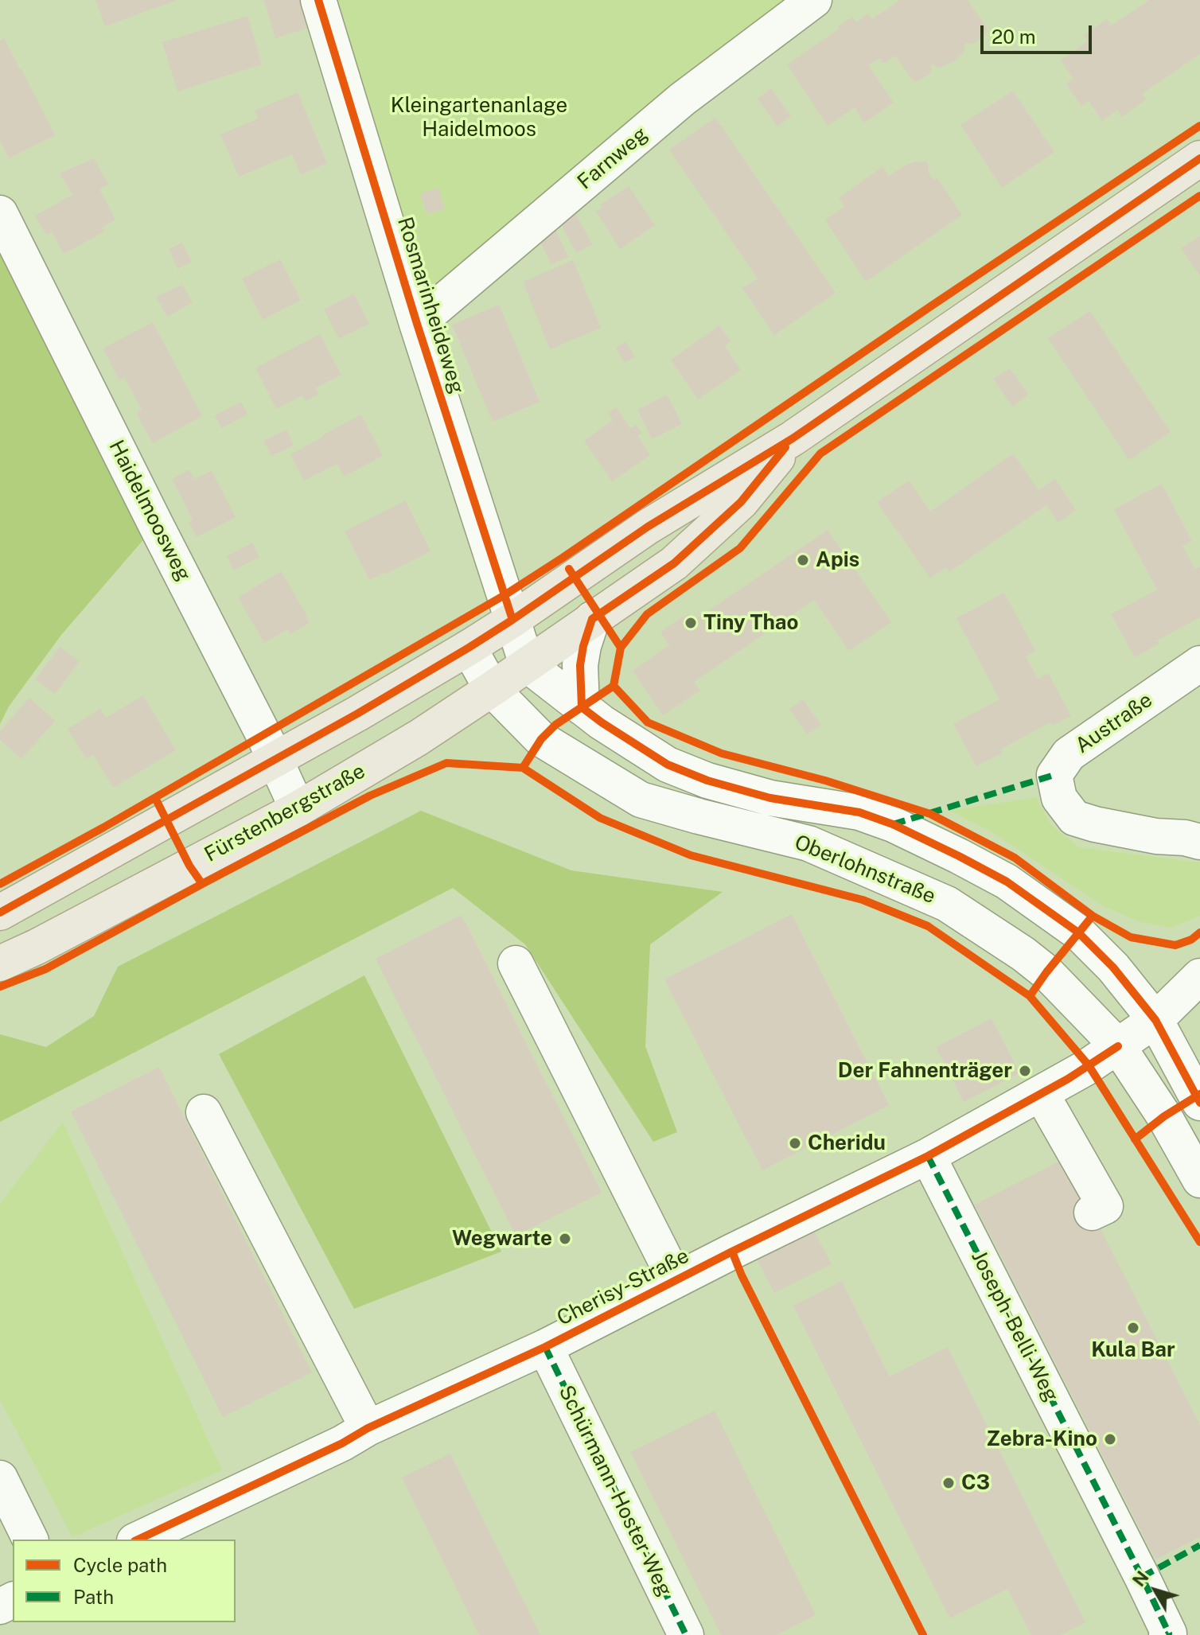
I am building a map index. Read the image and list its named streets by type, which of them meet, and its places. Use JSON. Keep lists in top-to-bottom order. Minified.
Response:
{"streets":{"main road":["Fürstenbergstraße"],"street":["Farnweg","Rosmarinheideweg","Haidelmoosweg","Austraße","Oberlohnstraße","Cherisy-Straße","Joseph-Belli-Weg","Schürmann-Hoster-Weg"]},"crossings":[["Farnweg","Rosmarinheideweg"],["Haidelmoosweg","Fürstenbergstraße"],["Fürstenbergstraße","Oberlohnstraße"],["Oberlohnstraße","Cherisy-Straße"],["Cherisy-Straße","Joseph-Belli-Weg"],["Cherisy-Straße","Schürmann-Hoster-Weg"]],"parks":["Kleingartenanlage Haidelmoos"],"places":["Apis","Tiny Thao","Der Fahnenträger","Cheridu","Wegwarte","Kula Bar","Zebra-Kino","C3"],"legend":["Cycle path","Path"],"scale_bar":"20 m","north":"top left"}
